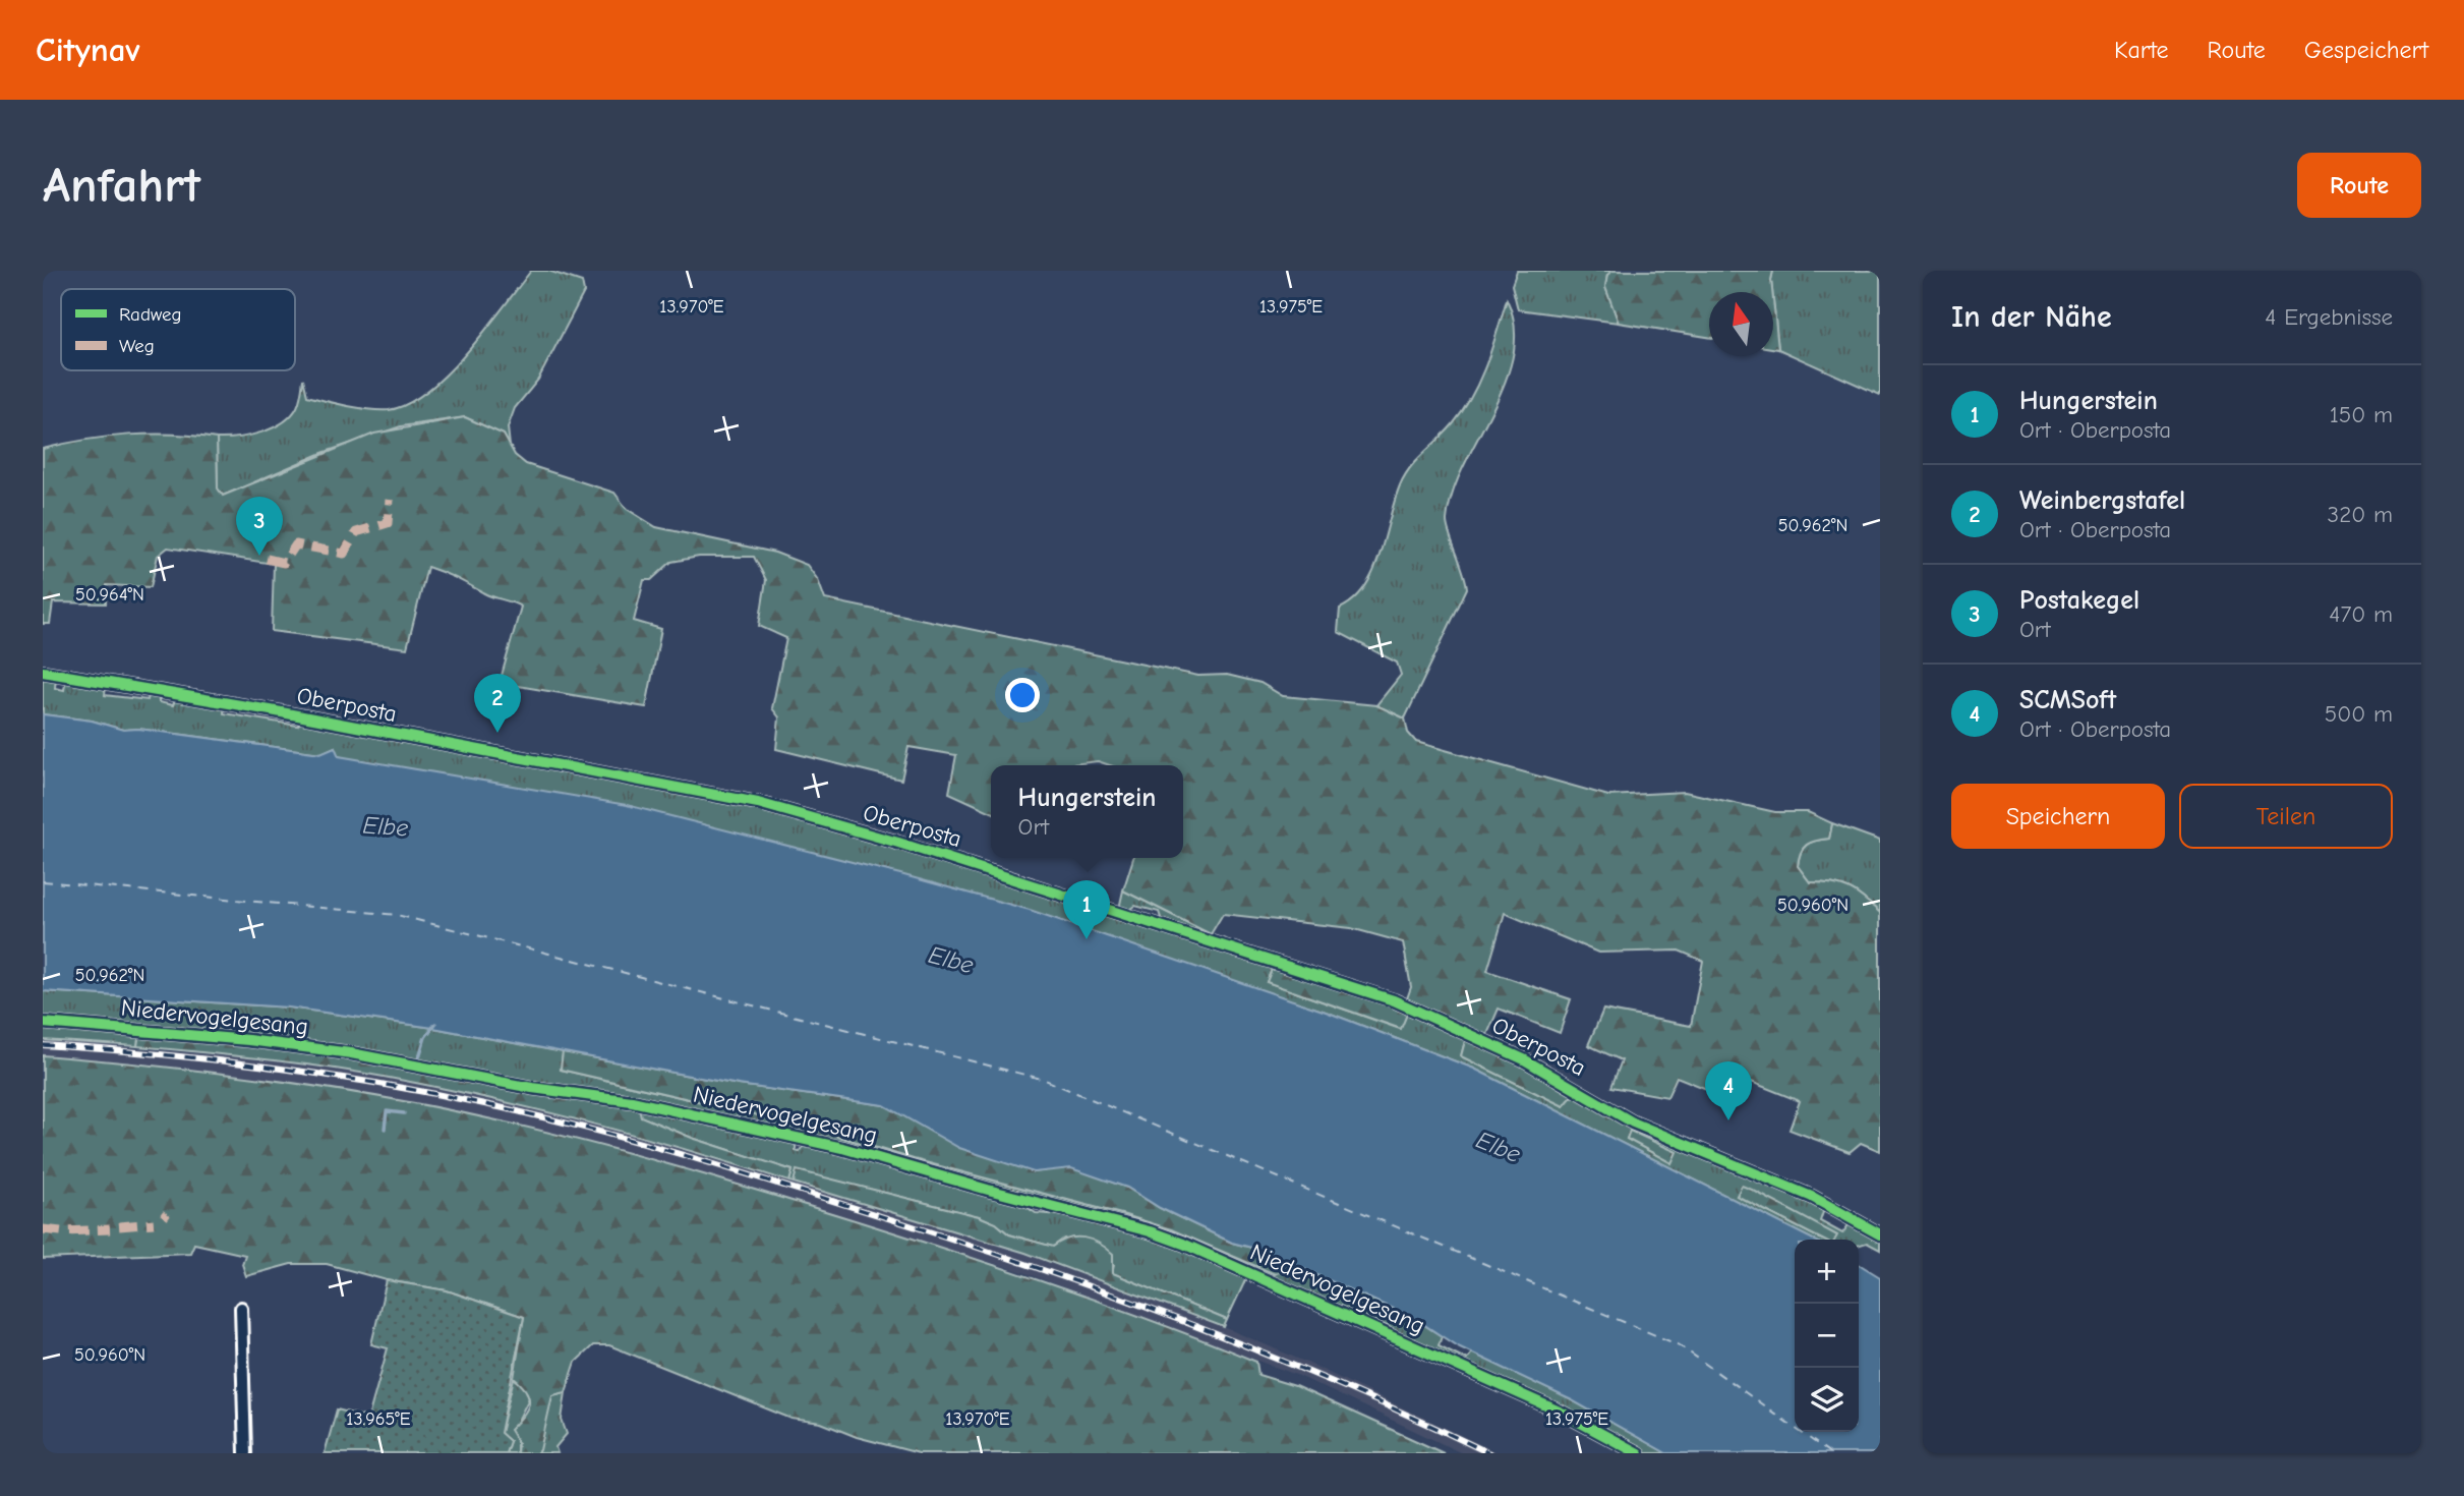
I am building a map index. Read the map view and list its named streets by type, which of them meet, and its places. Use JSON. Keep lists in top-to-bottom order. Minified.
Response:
{"streets":{"street":["Oberposta","Niedervogelgesang"]},"water":["Elbe"],"legend":["Radweg","Weg"],"north":"top","page":{"header":"Citynav","nav":["Karte","Route","Gespeichert"],"buttons":["Route",["Speichern","Teilen"]],"title":"Anfahrt","heading":["In der Nähe","4 Ergebnisse"],"list":[{"mark":"1","name":"Hungerstein","note":"Ort · Oberposta","value":"150 m"},{"mark":"2","name":"Weinbergstafel","note":"Ort · Oberposta","value":"320 m"},{"mark":"3","name":"Postakegel","note":"Ort","value":"470 m"},{"mark":"4","name":"SCMSoft","note":"Ort · Oberposta","value":"500 m"}],"pins":["3","2","1","4"],"popup":["Hungerstein","Ort"],"map_buttons":["+","−"]},"coordinates":["13.970°E","13.975°E","50.962°N","50.964°N","50.960°N","13.965°E"]}
